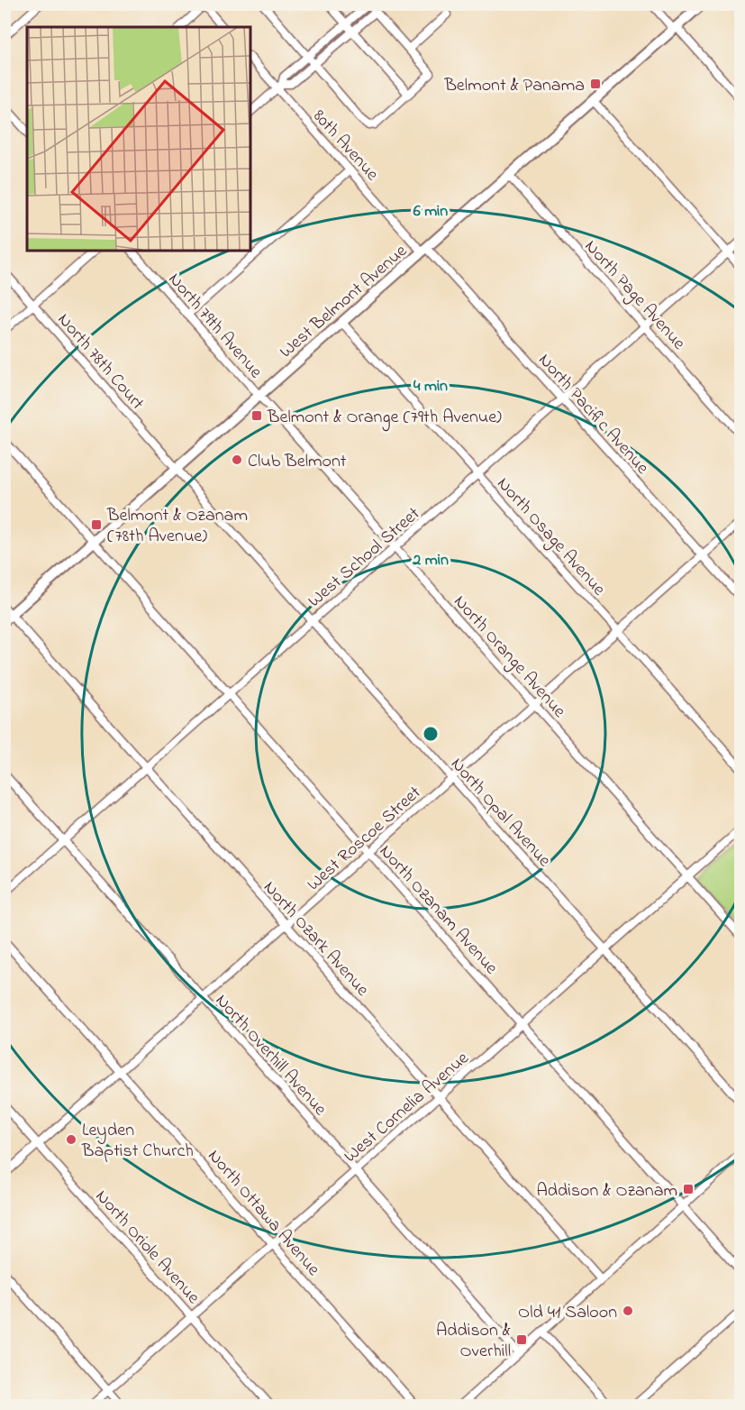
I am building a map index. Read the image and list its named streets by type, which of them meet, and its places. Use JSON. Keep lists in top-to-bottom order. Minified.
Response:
{"streets":{"main road":["West Belmont Avenue"],"street":["80th Avenue","North Page Avenue","North 79th Avenue","North 78th Court","North Pacific Avenue","North Osage Avenue","West School Street","North Orange Avenue","North Opal Avenue","West Roscoe Street","North Ozanam Avenue","North Ozark Avenue","North Overhill Avenue","West Cornelia Avenue","North Ottawa Avenue","North Oriole Avenue"]},"crossings":[["80th Avenue","West Belmont Avenue"],["80th Avenue","North Pacific Avenue"],["North Page Avenue","West Belmont Avenue"],["North Page Avenue","West School Street"],["West Belmont Avenue","North 79th Avenue"],["West Belmont Avenue","North 78th Court"],["West Belmont Avenue","North Pacific Avenue"],["West Belmont Avenue","North Osage Avenue"],["West Belmont Avenue","North Orange Avenue"],["West Belmont Avenue","North Opal Avenue"],["West Belmont Avenue","North Ozanam Avenue"],["West Belmont Avenue","North Ozark Avenue"],["North 79th Avenue","North Orange Avenue"],["North 78th Court","North Opal Avenue"],["North Pacific Avenue","West School Street"],["North Pacific Avenue","West Roscoe Street"],["North Osage Avenue","West School Street"],["North Osage Avenue","West Roscoe Street"],["West School Street","North Orange Avenue"],["West School Street","North Opal Avenue"],["West School Street","North Ozanam Avenue"],["West School Street","North Ozark Avenue"],["West School Street","North Overhill Avenue"],["North Orange Avenue","West Roscoe Street"],["North Orange Avenue","West Cornelia Avenue"],["North Opal Avenue","West Roscoe Street"],["North Opal Avenue","West Cornelia Avenue"],["West Roscoe Street","North Ozanam Avenue"],["West Roscoe Street","North Ozark Avenue"],["West Roscoe Street","North Overhill Avenue"],["West Roscoe Street","North Ottawa Avenue"],["West Roscoe Street","North Oriole Avenue"],["North Ozanam Avenue","West Cornelia Avenue"],["North Ozark Avenue","West Cornelia Avenue"],["North Overhill Avenue","West Cornelia Avenue"],["West Cornelia Avenue","North Ottawa Avenue"],["West Cornelia Avenue","North Oriole Avenue"]],"places":{"transit":["Belmont & Panama","Belmont & Orange (79th Avenue)","Belmont & Ozanam (78th Avenue)","Addison & Ozanam","Addison & Overhill"],"other":["Club Belmont","Leyden Baptist Church","Old 41 Saloon"]},"rings":["6 min","4 min","2 min"]}
